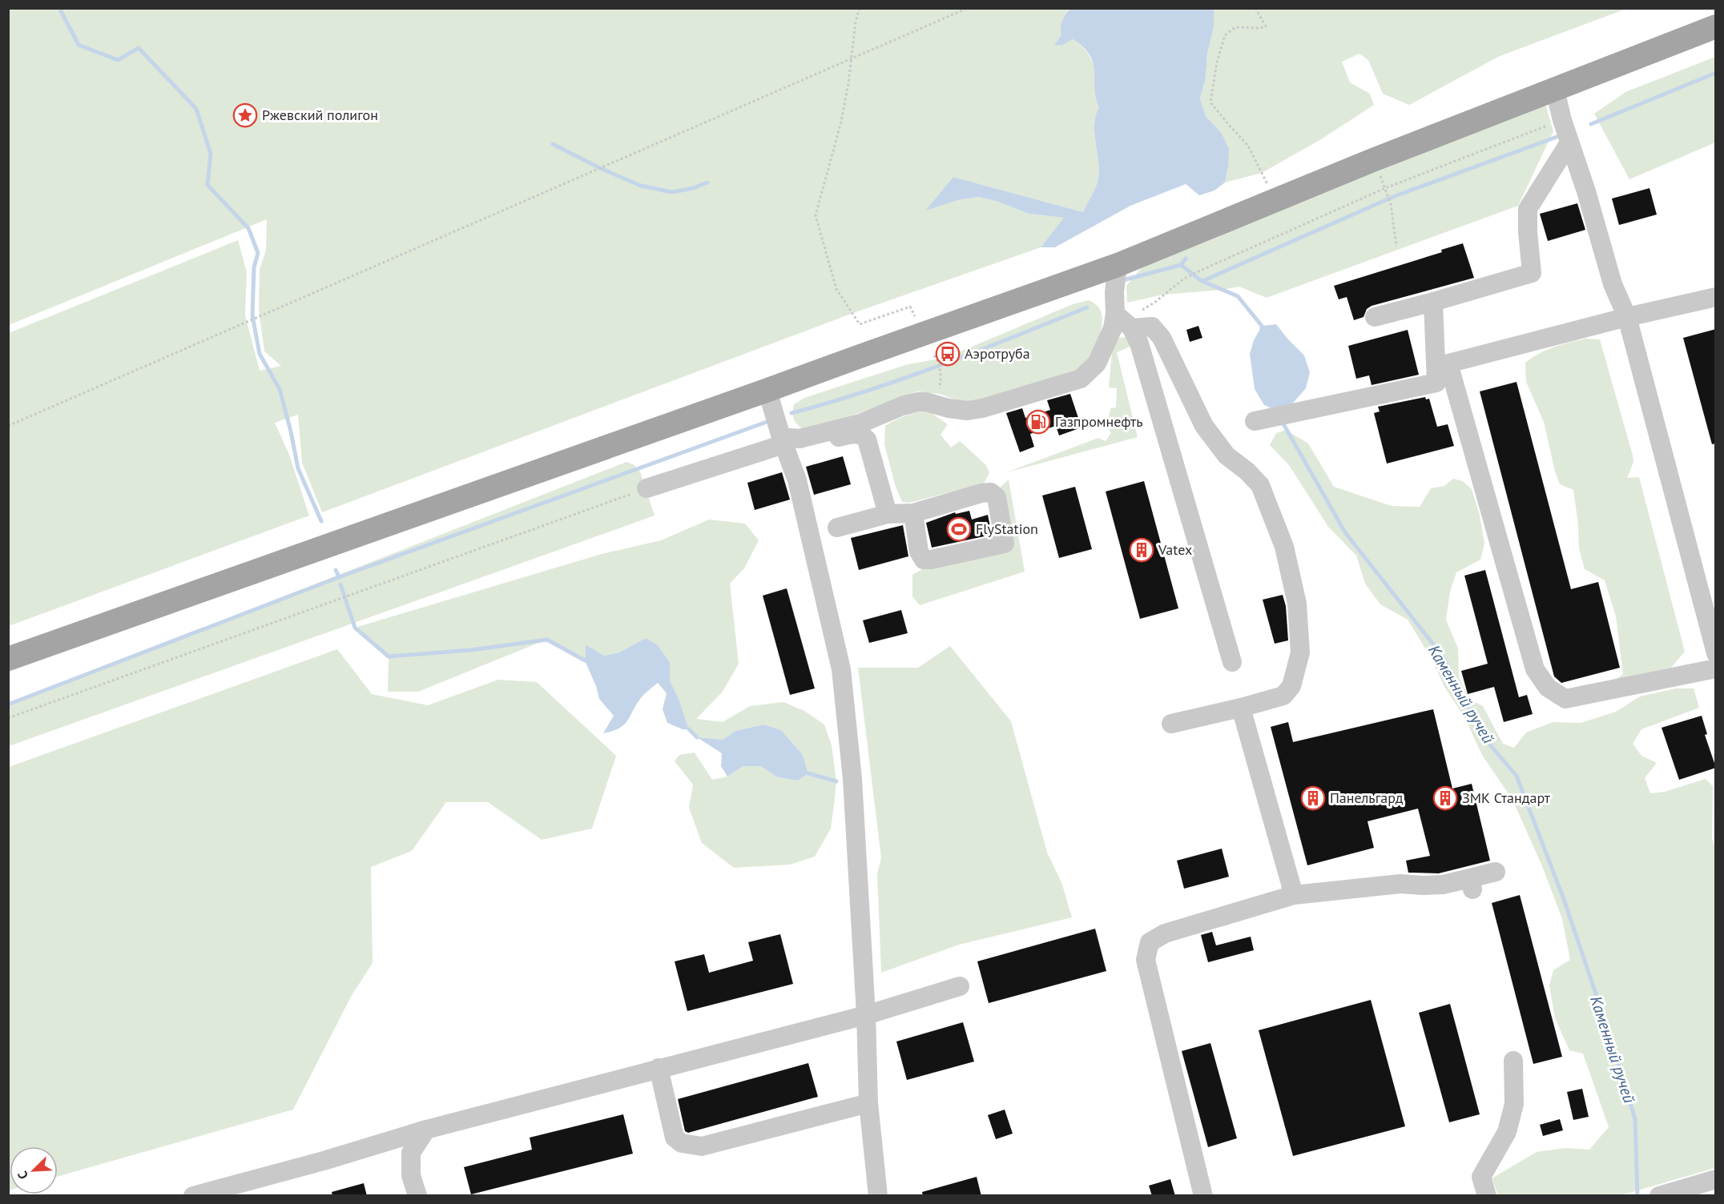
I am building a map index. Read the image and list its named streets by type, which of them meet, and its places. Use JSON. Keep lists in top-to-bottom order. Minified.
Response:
{"water":["Каменный ручей"],"places":{"place":["Ржевский полигон"],"bus stop":["Аэротруба"],"fuel station":["Газпромнефть"],"sports":["FlyStation"],"building":["Vatex","Панельгард","ЗМК Стандарт"]},"north":"bottom left"}
